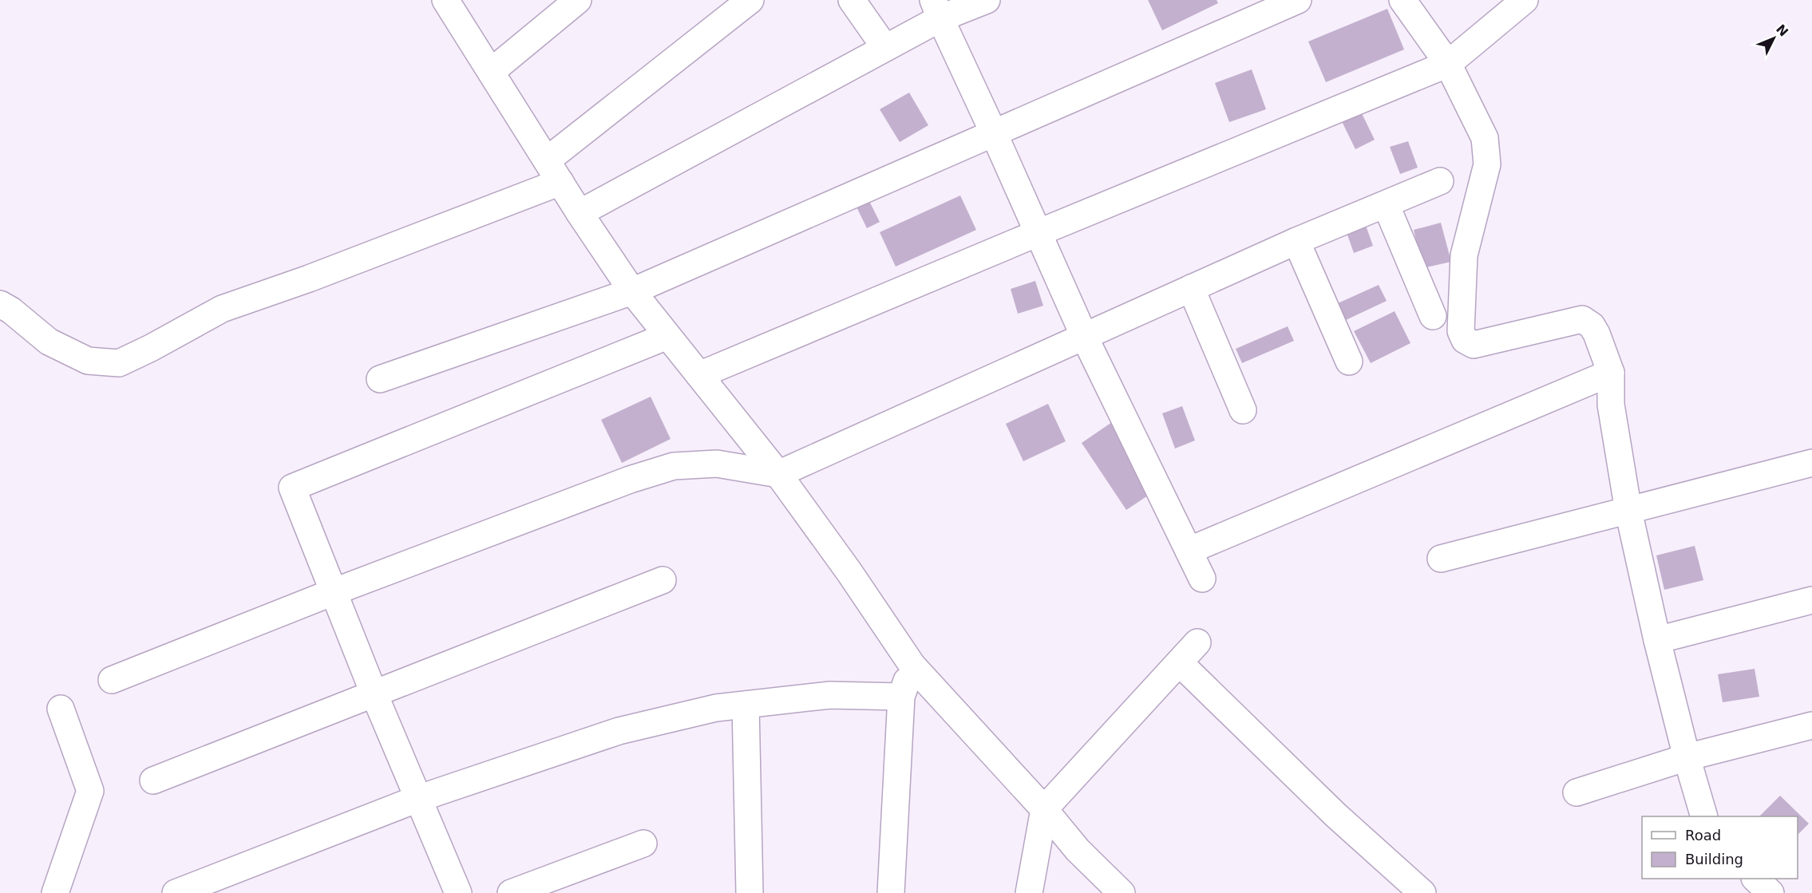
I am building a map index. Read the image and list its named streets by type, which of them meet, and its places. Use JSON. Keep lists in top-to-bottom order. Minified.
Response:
{"legend":["Road","Building"],"north":"top right"}
